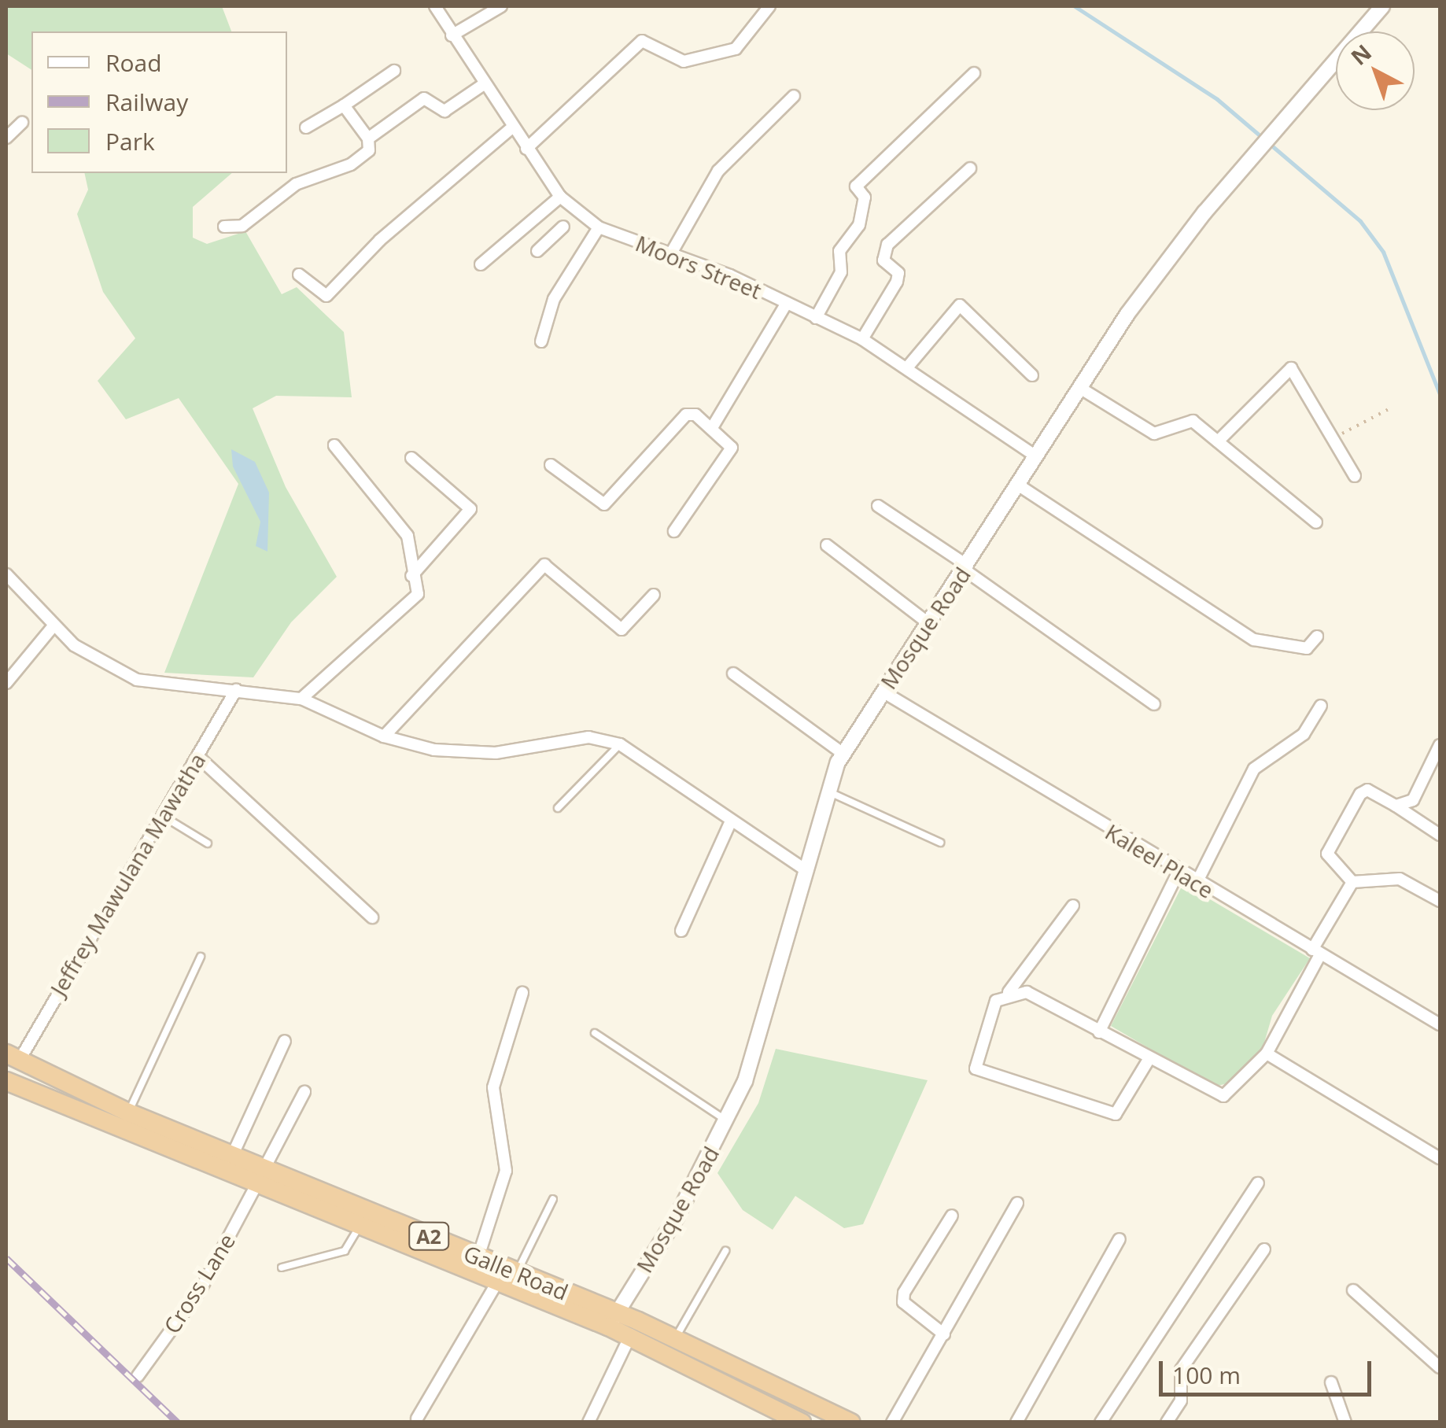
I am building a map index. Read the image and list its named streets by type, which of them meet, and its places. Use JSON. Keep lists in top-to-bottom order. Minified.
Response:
{"streets":{"highway":["A2","Galle Road"],"street":["Moors Street","Mosque Road","Kaleel Place","Jeffrey Mawulana Mawatha","Cross Lane"]},"crossings":[["Moors Street","Mosque Road"],["Mosque Road","Kaleel Place"],["Mosque Road","Galle Road"],["Jeffrey Mawulana Mawatha","Galle Road"],["Galle Road","Cross Lane"]],"legend":["Road","Railway","Park"],"scale_bar":"100 m","north":"top left"}
